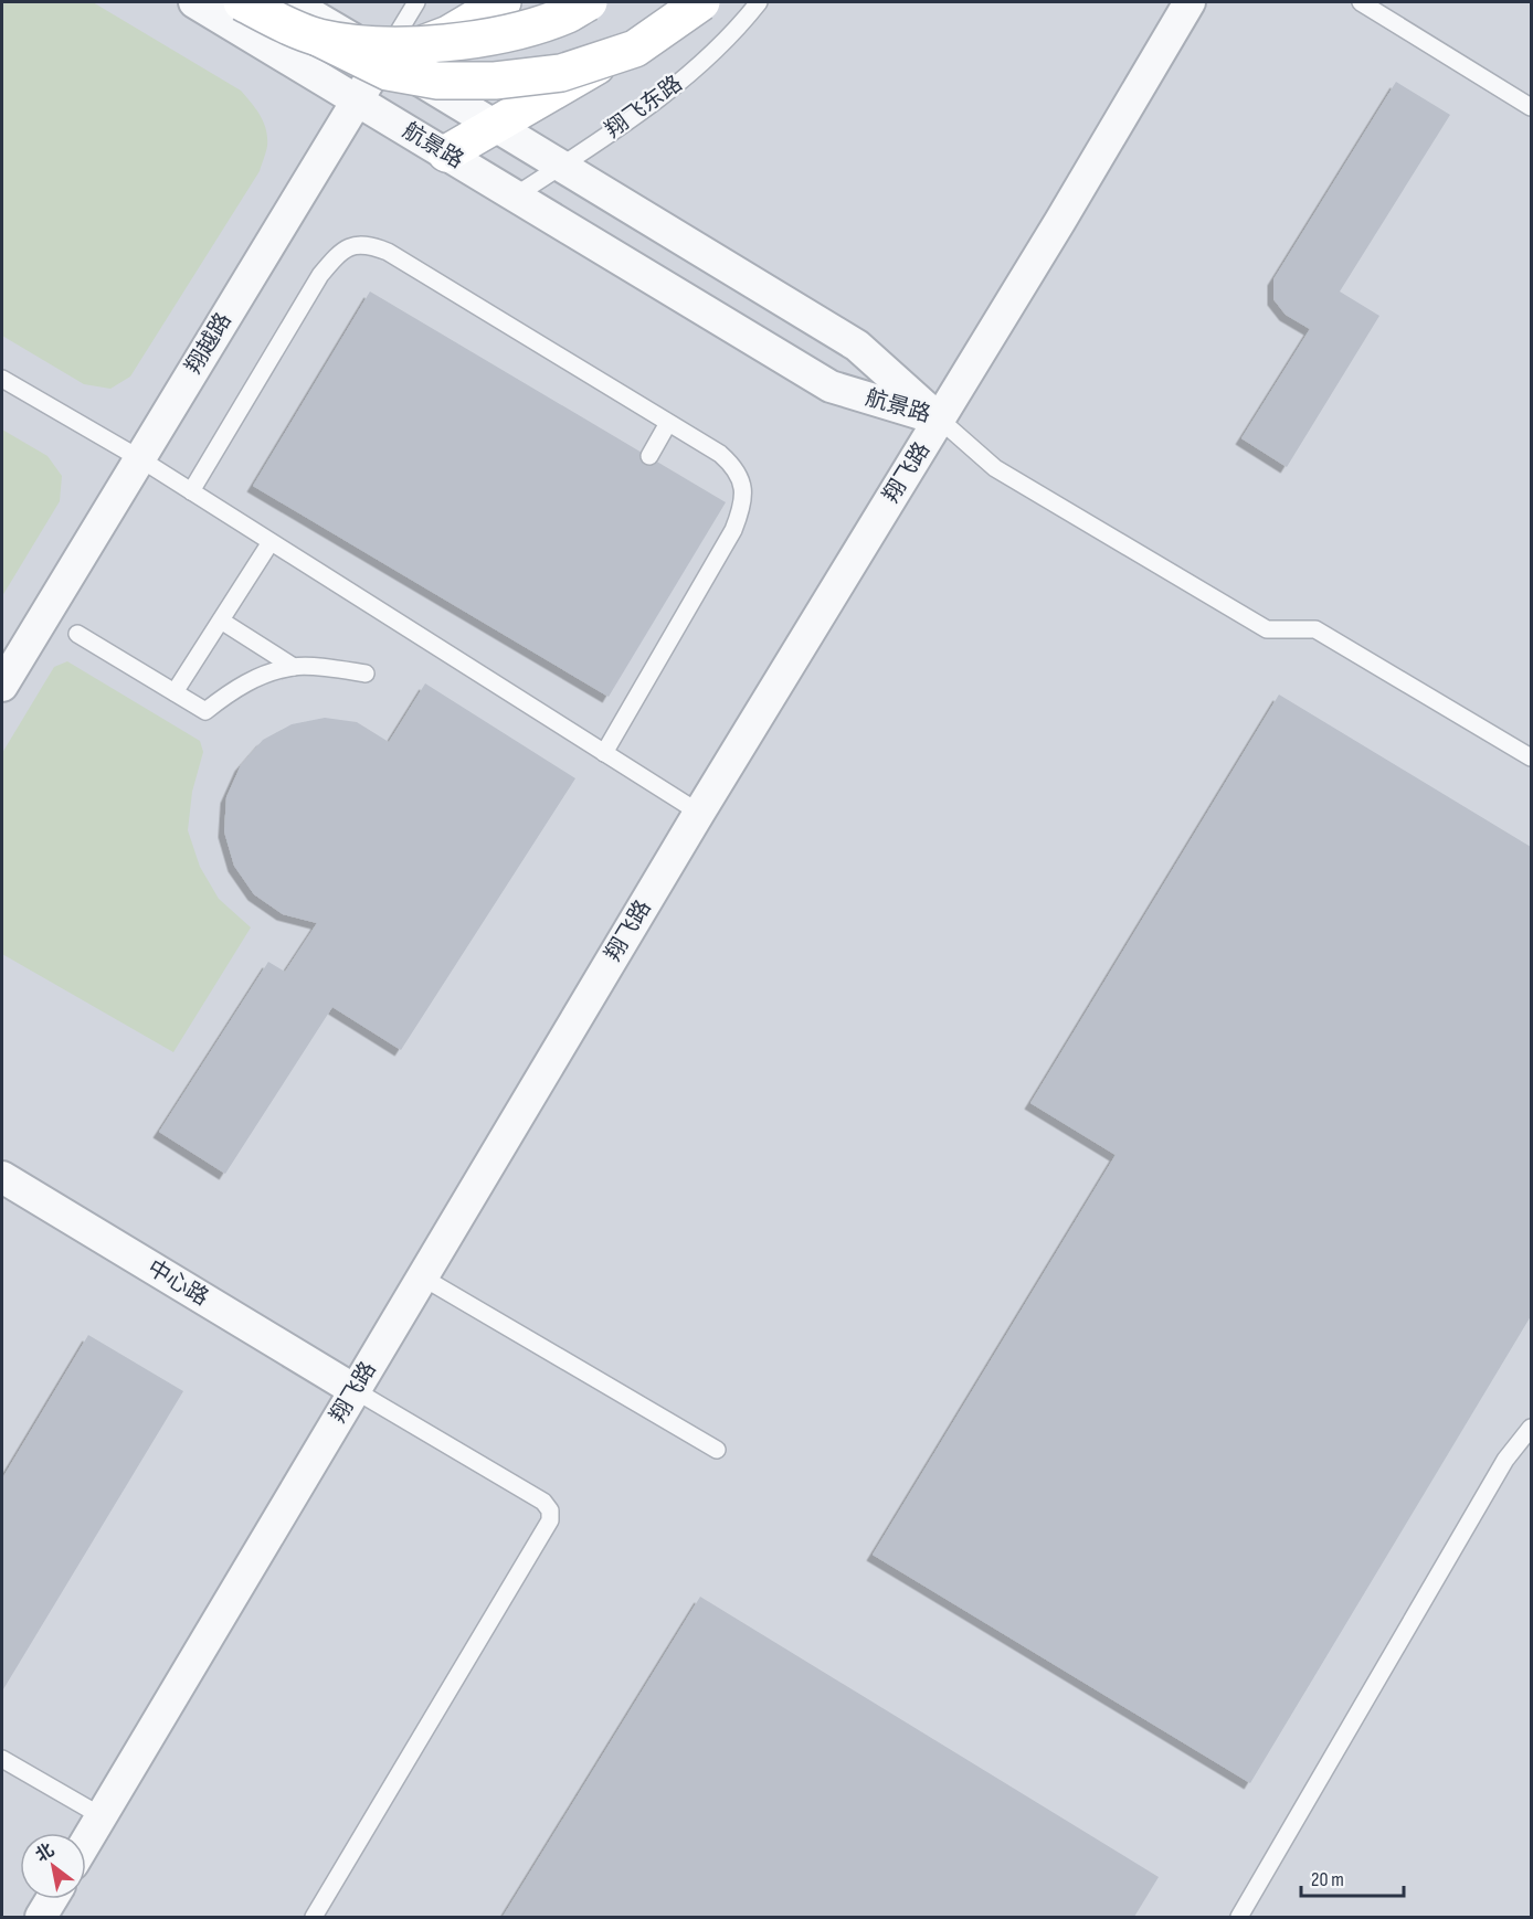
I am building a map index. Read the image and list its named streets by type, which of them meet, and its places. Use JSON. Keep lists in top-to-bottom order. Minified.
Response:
{"streets":{"street":["航景路","翔越路","翔飞路","中心路"],"lane":["翔飞东路"]},"crossings":[["翔飞东路","航景路"],["航景路","翔越路"],["航景路","翔飞路"],["翔飞路","中心路"]],"scale_bar":"20 m","north":"top left"}
